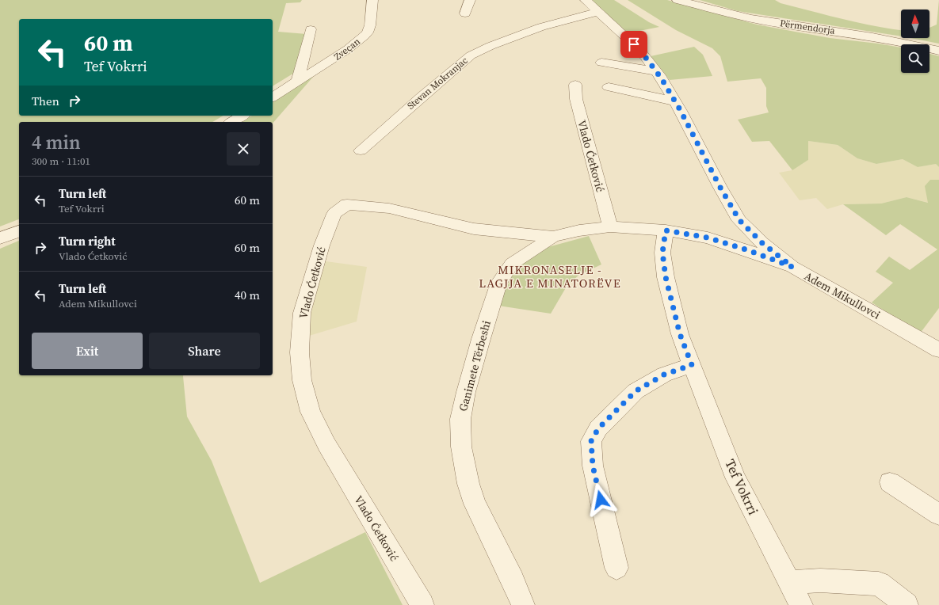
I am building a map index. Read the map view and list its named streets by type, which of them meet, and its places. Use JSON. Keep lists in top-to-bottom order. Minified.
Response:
{"streets":{"street":["Përmendorja","Zveçan","Stevan Mokranjac","Vlado Ćetković","Adem Mikullovci","Ganimete Tërbeshi","Tef Vokrri"]},"crossings":[["Stevan Mokranjac","Adem Mikullovci"],["Vlado Ćetković","Adem Mikullovci"],["Vlado Ćetković","Ganimete Tërbeshi"],["Vlado Ćetković","Tef Vokrri"]],"districts":["MIKRONASELJE - LAGJJA E MINATORËVE"],"north":"top","page":{"turn":["60 m","Tef Vokrri"],"then":"Then","heading":["4 min","300 m · 11:01"],"list":[{"name":"Turn left","note":"Tef Vokrri","value":"60 m"},{"name":"Turn right","note":"Vlado Ćetković","value":"60 m"},{"name":"Turn left","note":"Adem Mikullovci","value":"40 m"}],"buttons":["Exit","Share"]}}
